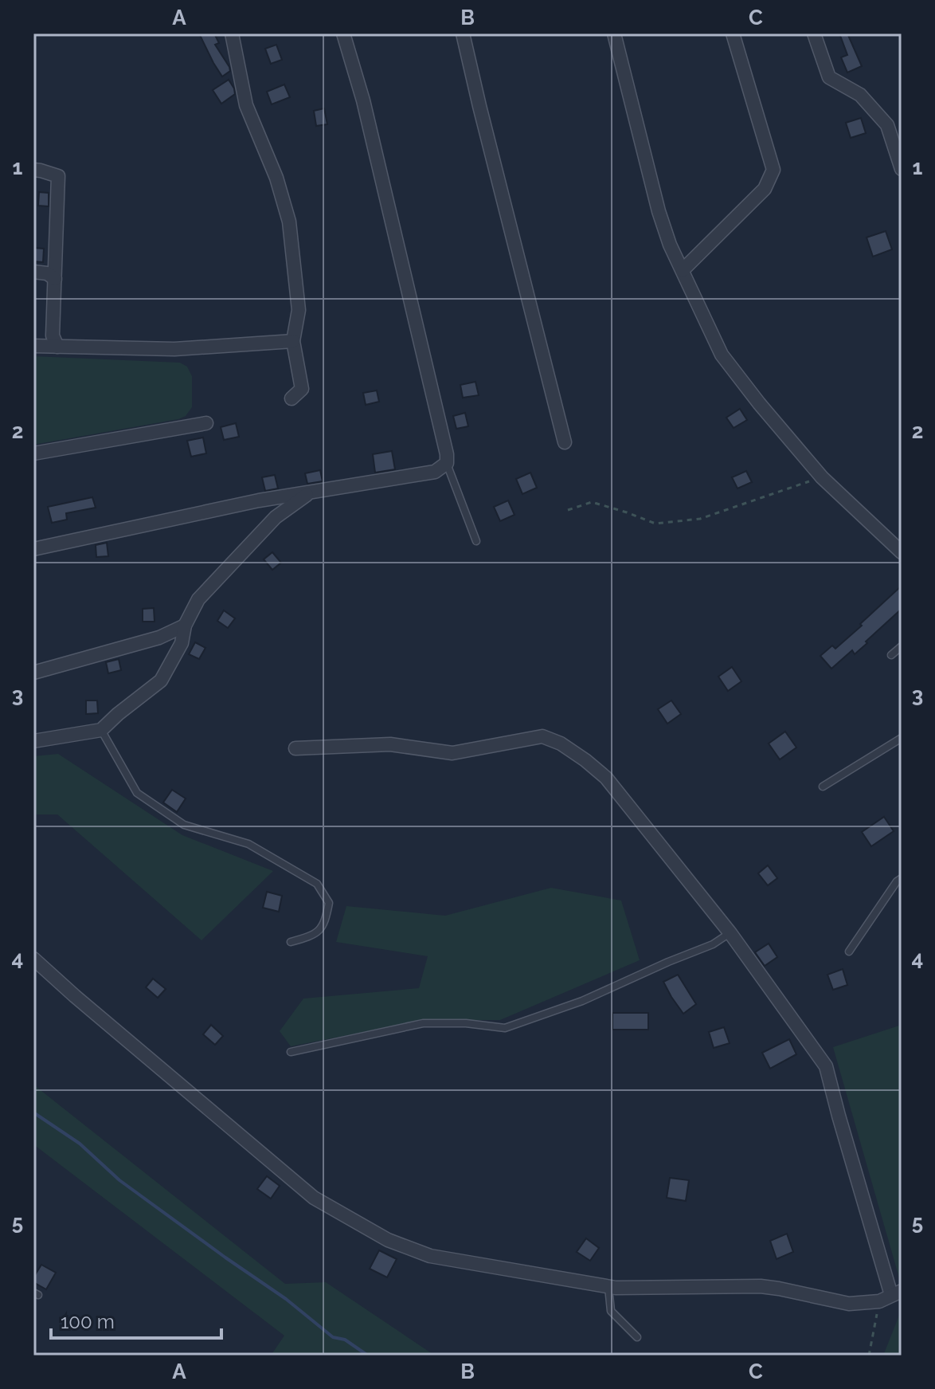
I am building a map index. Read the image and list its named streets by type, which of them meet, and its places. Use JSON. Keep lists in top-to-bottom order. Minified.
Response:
{"scale_bar":"100 m","grid":{"columns":["A","B","C"],"rows":["1","2","3","4","5"]}}
